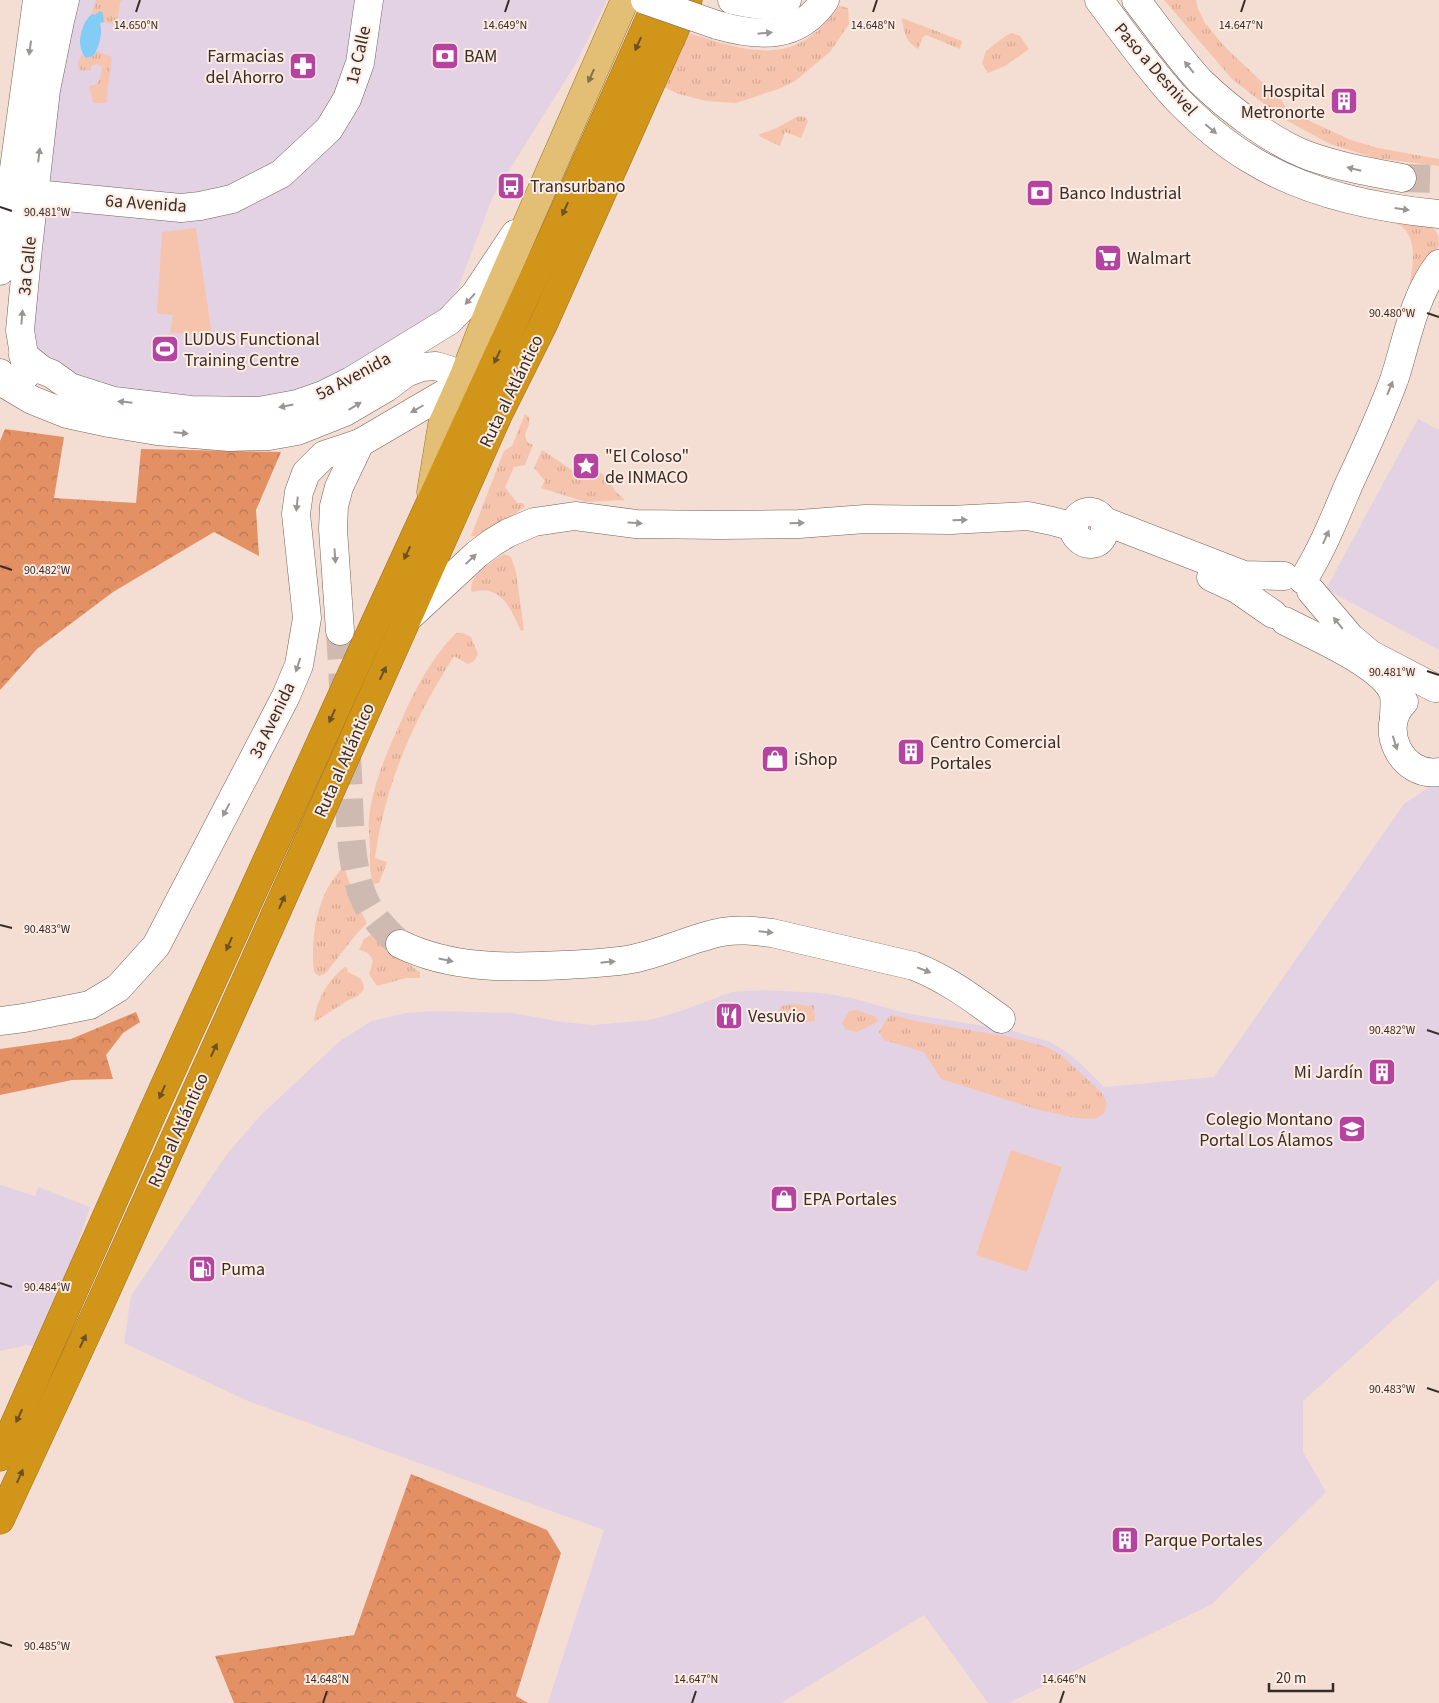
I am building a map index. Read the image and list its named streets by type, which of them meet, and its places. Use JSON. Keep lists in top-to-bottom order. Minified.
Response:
{"streets":{"highway":["Ruta al Atlántico"],"street":["1a Calle","Paso a Desnivel","6a Avenida","3a Calle","5a Avenida","3a Avenida"]},"crossings":[["1a Calle","6a Avenida"],["6a Avenida","3a Calle"],["3a Calle","5a Avenida"],["5a Avenida","Ruta al Atlántico"],["5a Avenida","3a Avenida"],["Ruta al Atlántico","3a Avenida"]],"one_way":["3a Avenida"],"places":{"bank":["BAM","Banco Industrial"],"pharmacy":["Farmacias del Ahorro"],"building":["Hospital Metronorte","Centro Comercial Portales","Mi Jardín","Parque Portales"],"bus stop":["Transurbano"],"supermarket":["Walmart"],"sports":["LUDUS Functional Training Centre"],"place":["\"El Coloso\" de INMACO"],"shop":["iShop","EPA Portales"],"restaurant":["Vesuvio"],"school or university":["Colegio Montano Portal Los Álamos"],"fuel station":["Puma"]},"scale_bar":"20 m","coordinates":["14.650°N","14.649°N","14.648°N","14.647°N","90.481°W","90.480°W","90.482°W","90.483°W","90.484°W","90.485°W","14.646°N"]}
